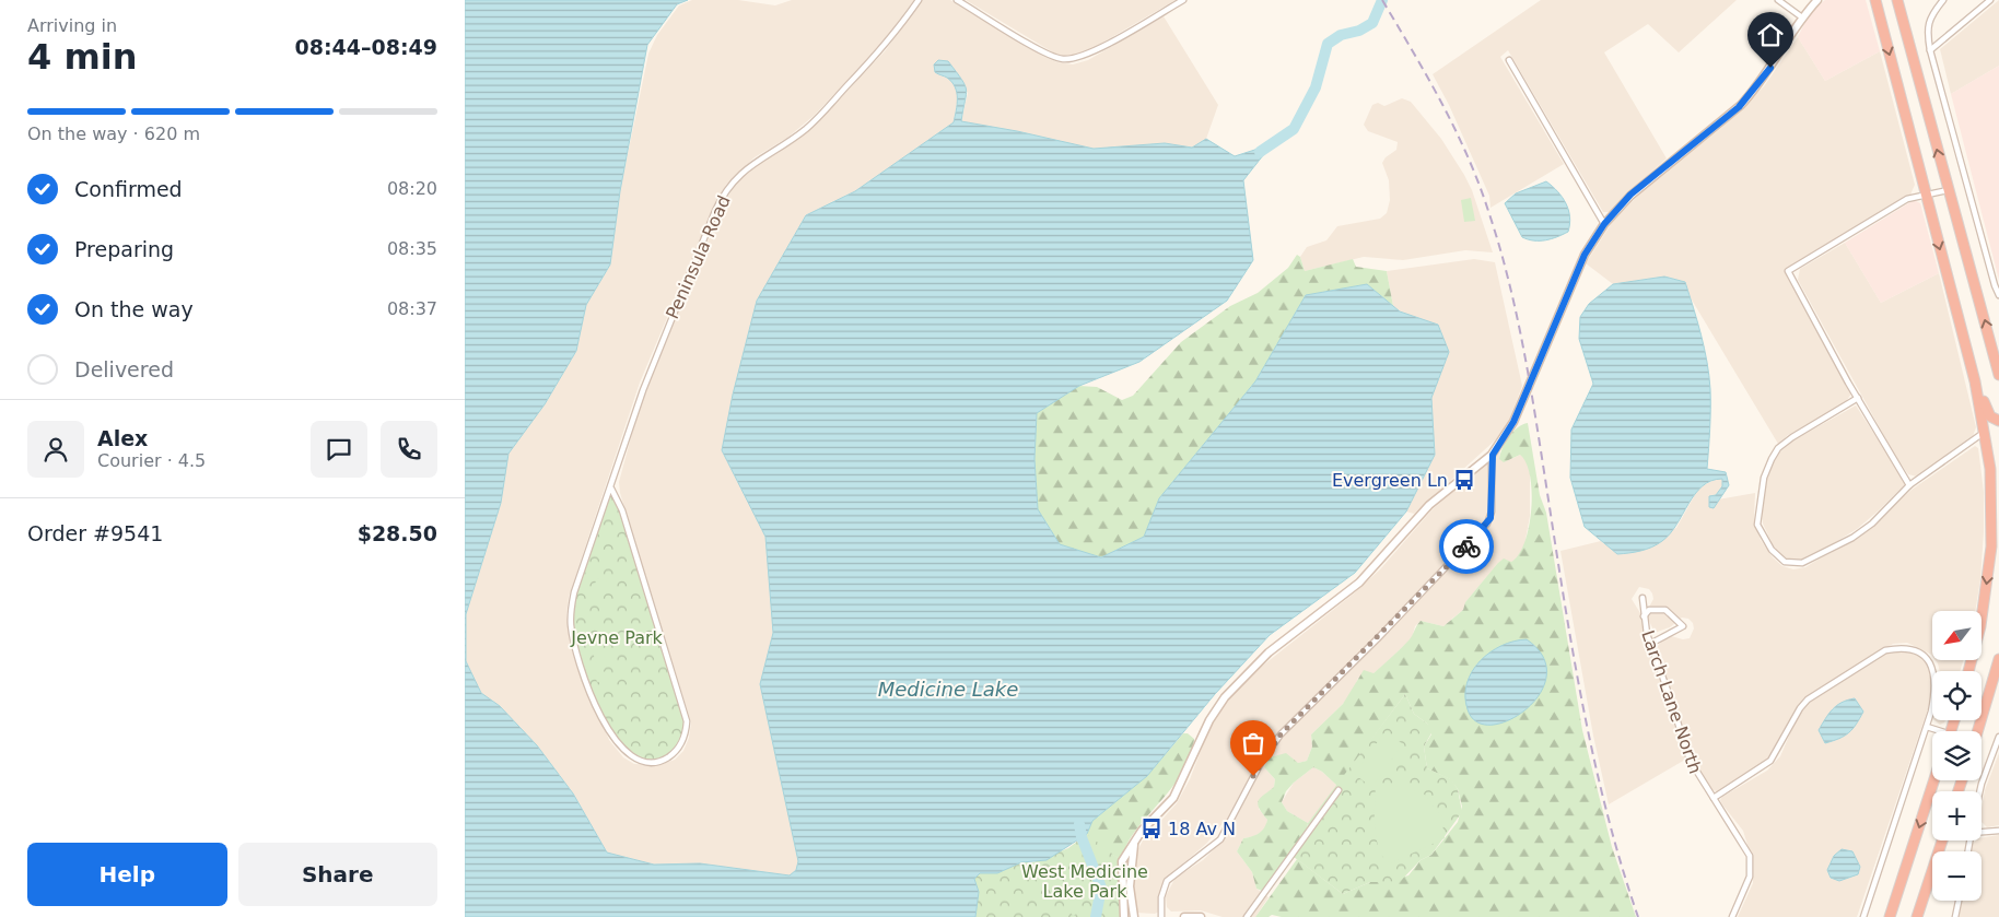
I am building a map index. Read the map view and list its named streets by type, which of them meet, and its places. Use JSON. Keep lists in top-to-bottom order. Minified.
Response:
{"streets":{"street":["Peninsula Road","Larch Lane North"]},"water":["Medicine Lake"],"parks":["Jevne Park","West Medicine Lake Park"],"places":{"bus stop":["Evergreen Ln","18 Av N"]},"north":"bottom left","page":{"heading":["4 min","Arriving in","08:44–08:49"],"panel":["Alex","Courier · 4.5","Order #9541","$28.50"],"bar":"On the way · 620 m","list":[["Confirmed","08:20"],["Preparing","08:35"],["On the way","08:37"],"Delivered"],"map_buttons":["+","−"],"buttons":["Help","Share"]}}
